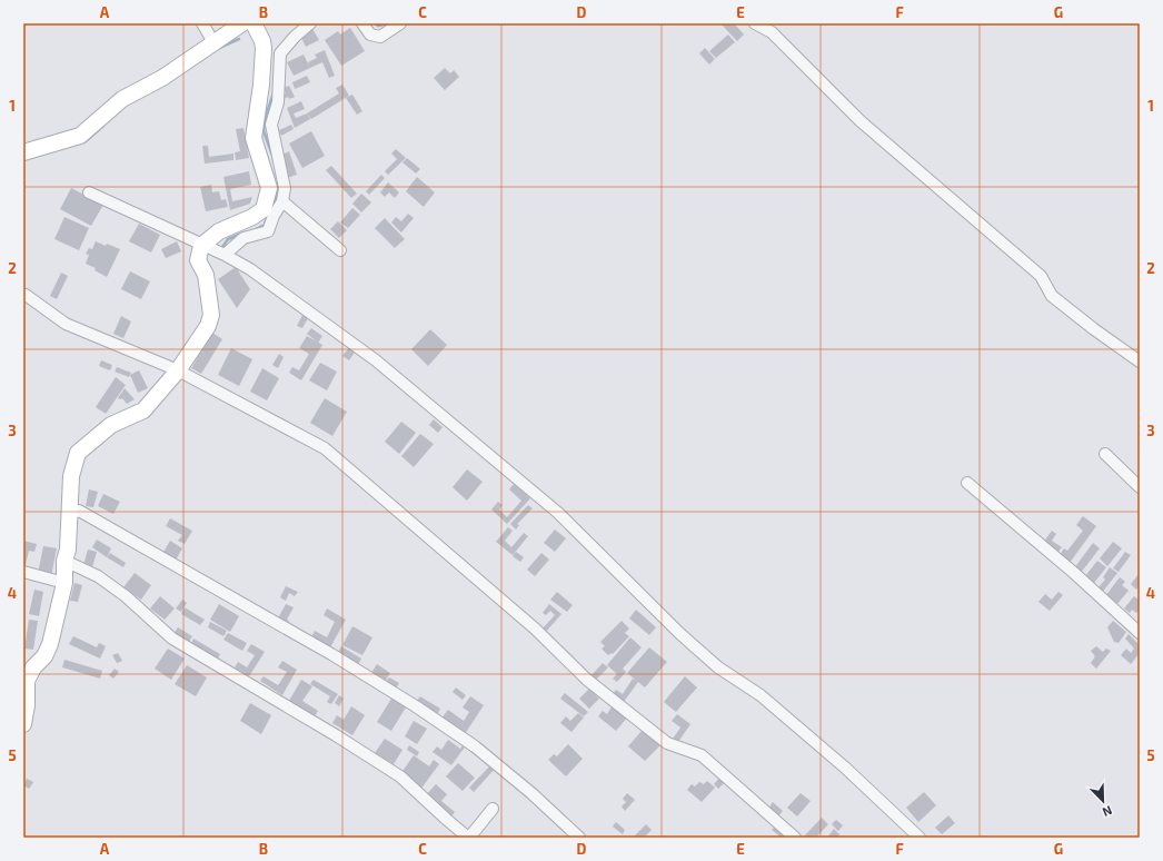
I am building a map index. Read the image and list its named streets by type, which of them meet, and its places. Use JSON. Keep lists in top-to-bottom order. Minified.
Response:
{"north":"bottom right","grid":{"columns":["A","B","C","D","E","F","G"],"rows":["1","2","3","4","5"]}}
